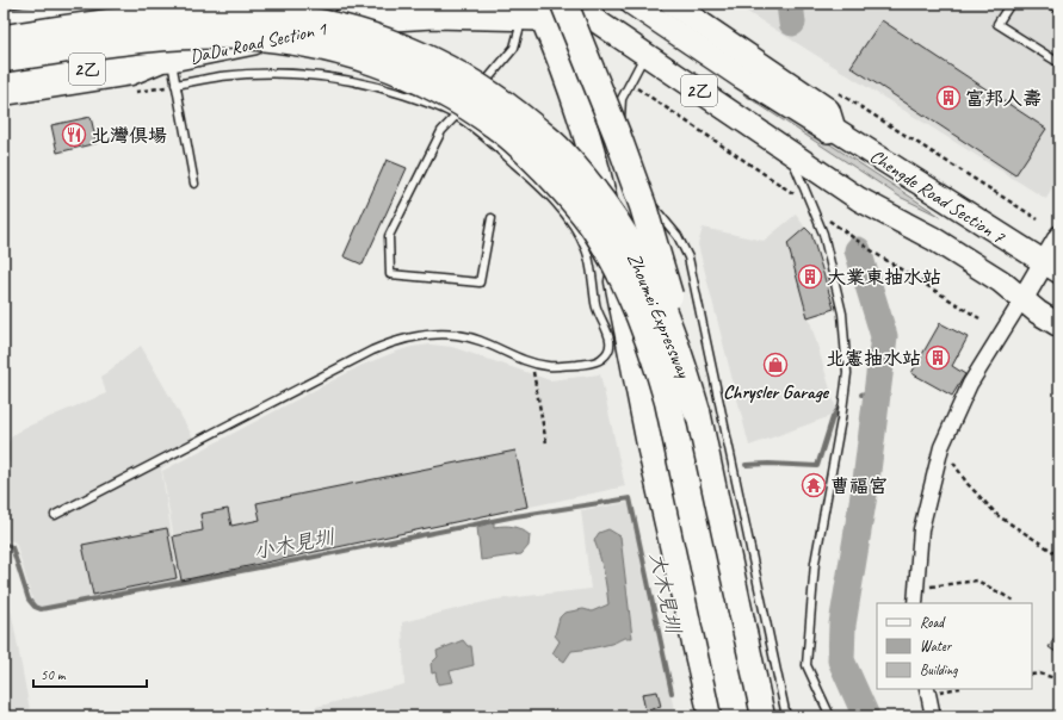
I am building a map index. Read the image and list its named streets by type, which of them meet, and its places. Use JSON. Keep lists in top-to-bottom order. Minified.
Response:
{"streets":{"highway":["Zhoumei Expressway"],"main road":["DaDu Road Section 1","2乙","Chengde Road Section 7"]},"crossings":[["DaDu Road Section 1","2乙"],["2乙","Chengde Road Section 7"]],"water":["小木見圳","大木見圳"],"places":{"building":["富邦人壽","大業東抽水站","北憲抽水站"],"restaurant":["北灣俱場"],"shop":["Chrysler Garage"],"temple":["曹福宮"]},"legend":["Road","Water","Building"],"scale_bar":"50 m"}
